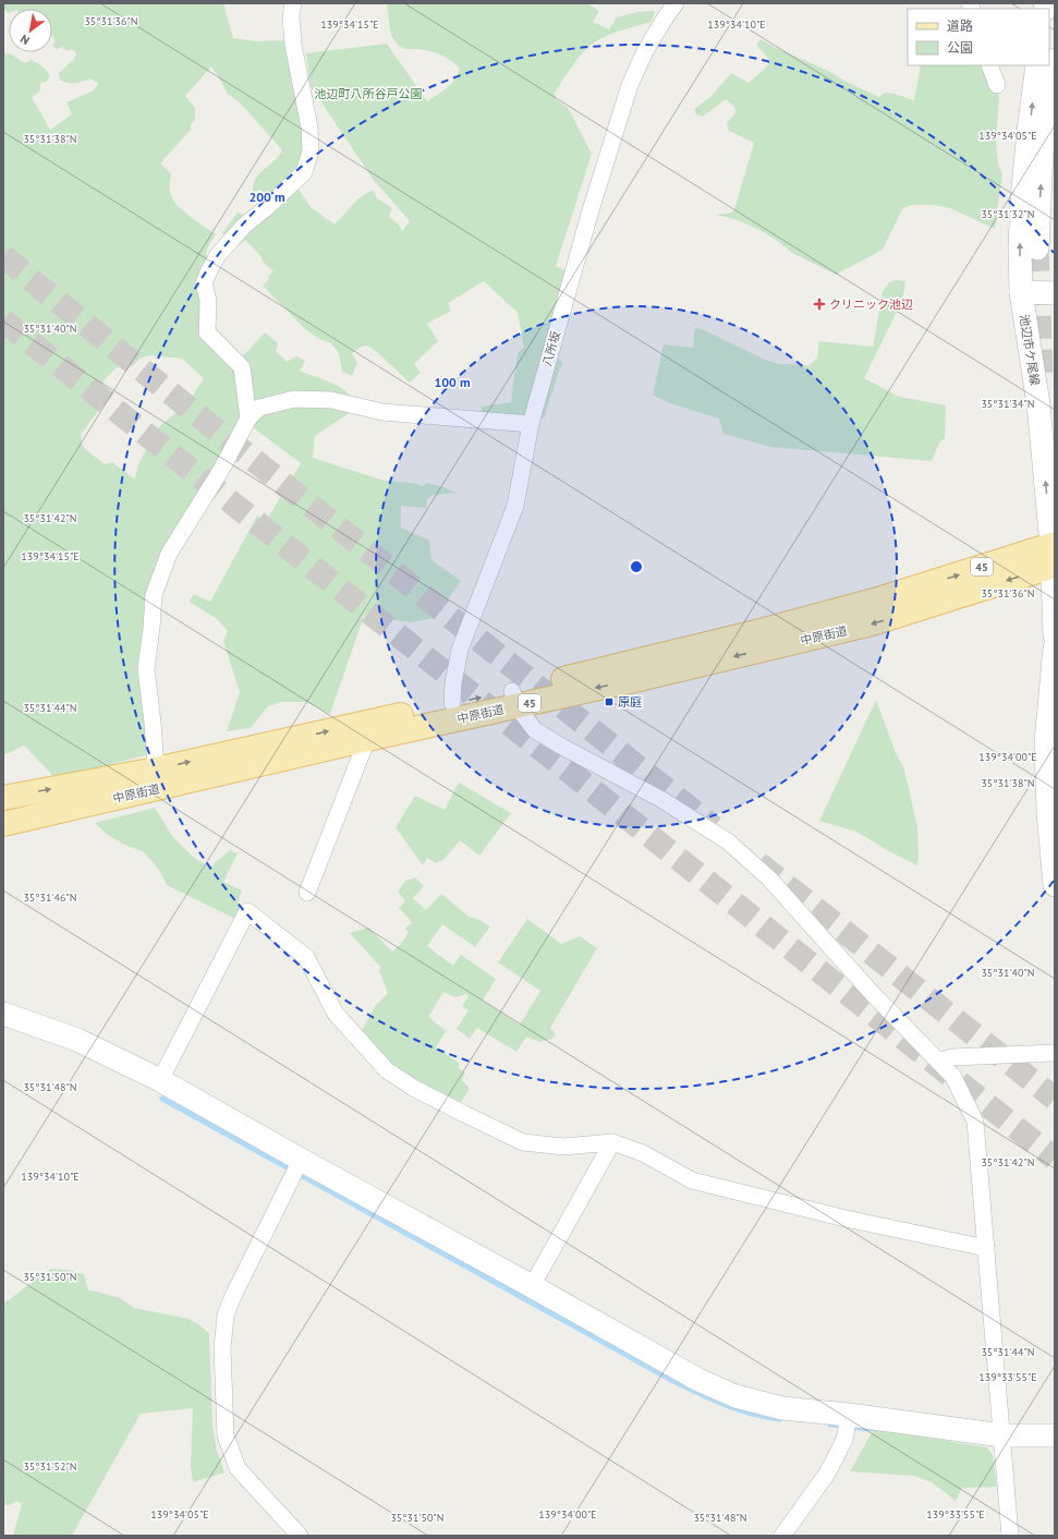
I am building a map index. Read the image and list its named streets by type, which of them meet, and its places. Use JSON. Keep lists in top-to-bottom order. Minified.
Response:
{"streets":{"main road":["45","中原街道"],"street":["八所坂","池辺市ケ尾線"]},"crossings":[["八所坂","中原街道"],["池辺市ケ尾線","中原街道"]],"parks":["池辺町八所谷戸公園"],"places":{"health":["クリニック池辺"],"transit":["原庭"]},"legend":["道路","公園"],"north":"bottom left","coordinates":["35°31'36\"N","139°34'15\"E","139°34'10\"E","139°34'05\"E","35°31'38\"N","35°31'32\"N","35°31'40\"N","35°31'34\"N","35°31'42\"N","35°31'44\"N","139°34'00\"E","35°31'46\"N","35°31'48\"N","35°31'50\"N","139°33'55\"E","35°31'52\"N"],"rings":["200 m","100 m"]}
